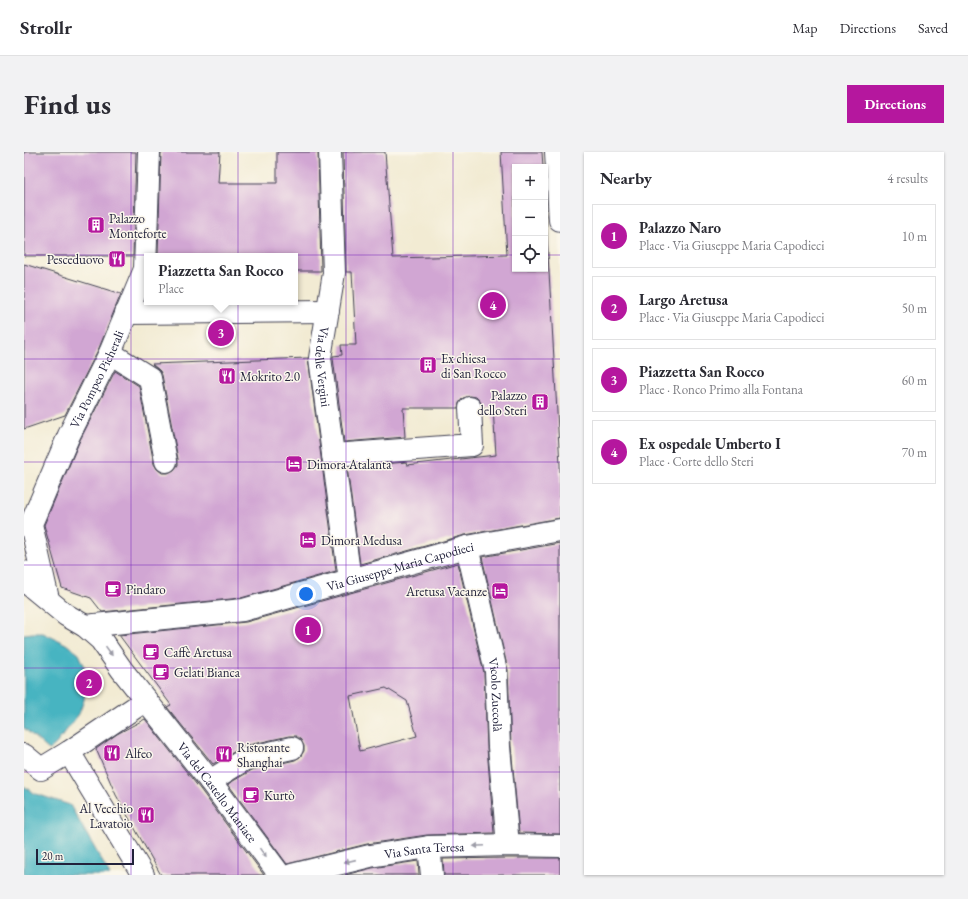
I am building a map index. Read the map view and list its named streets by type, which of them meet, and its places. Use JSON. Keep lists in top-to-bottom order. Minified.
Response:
{"streets":{"street":["Via delle Vergini","Via Pompeo Picherali","Via Giuseppe Maria Capodieci","Vicolo Zuccolà","Via del Castello Maniace","Via Santa Teresa"]},"crossings":[["Via delle Vergini","Via Giuseppe Maria Capodieci"],["Via Pompeo Picherali","Via del Castello Maniace"],["Via Giuseppe Maria Capodieci","Vicolo Zuccolà"],["Via Giuseppe Maria Capodieci","Via del Castello Maniace"],["Vicolo Zuccolà","Via Santa Teresa"]],"one_way":["Via del Castello Maniace","Via Santa Teresa"],"places":{"building":["Palazzo Monteforte","Ex chiesa di San Rocco","Palazzo dello Steri"],"restaurant":["Pesceduovo","Mokrito 2.0","Alfeo","Ristorante Shanghai","Al Vecchio Lavatoio"],"hotel":["Dimora Atalanta","Dimora Medusa","Aretusa Vacanze"],"cafe":["Pindaro","Caffè Aretusa","Gelati Bianca","Kurtò"]},"scale_bar":"20 m","page":{"header":"Strollr","nav":["Map","Directions","Saved"],"buttons":"Directions","title":"Find us","heading":["Nearby","4 results"],"map_buttons":["+","−"],"list":[{"mark":"1","name":"Palazzo Naro","note":"Place · Via Giuseppe Maria Capodieci","value":"10 m"},{"mark":"2","name":"Largo Aretusa","note":"Place · Via Giuseppe Maria Capodieci","value":"50 m"},{"mark":"3","name":"Piazzetta San Rocco","note":"Place · Ronco Primo alla Fontana","value":"60 m"},{"mark":"4","name":"Ex ospedale Umberto I","note":"Place · Corte dello Steri","value":"70 m"}],"popup":["Piazzetta San Rocco","Place"],"pins":["4","3","1","2"],"scale":"20 m"}}
